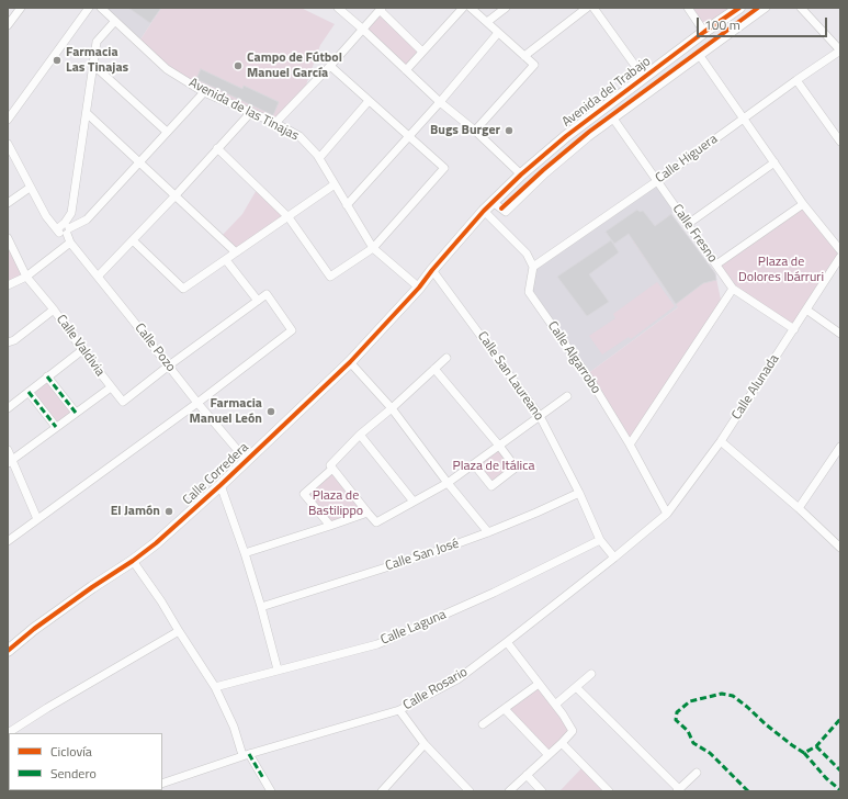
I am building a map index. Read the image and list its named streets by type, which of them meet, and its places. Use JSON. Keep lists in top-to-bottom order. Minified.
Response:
{"streets":{"street":["Avenida del Trabajo","Avenida de las Tinajas","Calle Higuera","Calle Fresno","Calle Valdivia","Calle Pozo","Calle Algarrobo","Calle San Laureano","Calle Alunada","Calle Corredera","Calle San José","Calle Laguna","Calle Rosario"]},"crossings":[["Avenida del Trabajo","Avenida de las Tinajas"],["Avenida del Trabajo","Calle Fresno"],["Avenida del Trabajo","Calle San Laureano"],["Avenida del Trabajo","Calle Corredera"],["Avenida de las Tinajas","Calle Corredera"],["Calle Higuera","Calle Fresno"],["Calle Higuera","Calle Algarrobo"],["Calle Fresno","Calle Alunada"],["Calle Valdivia","Calle Pozo"],["Calle Pozo","Calle Corredera"],["Calle Algarrobo","Calle Alunada"],["Calle Algarrobo","Calle Rosario"],["Calle San Laureano","Calle San José"],["Calle San Laureano","Calle Laguna"],["Calle San Laureano","Calle Rosario"],["Calle Alunada","Calle Rosario"]],"parks":["Plaza de Dolores Ibárruri","Plaza de Itálica","Plaza de Bastilippo"],"places":["Farmacia Las Tinajas","Campo de Fútbol Manuel García","Bugs Burger","Farmacia Manuel León","El Jamón"],"legend":["Ciclovía","Sendero"],"scale_bar":"100 m"}
